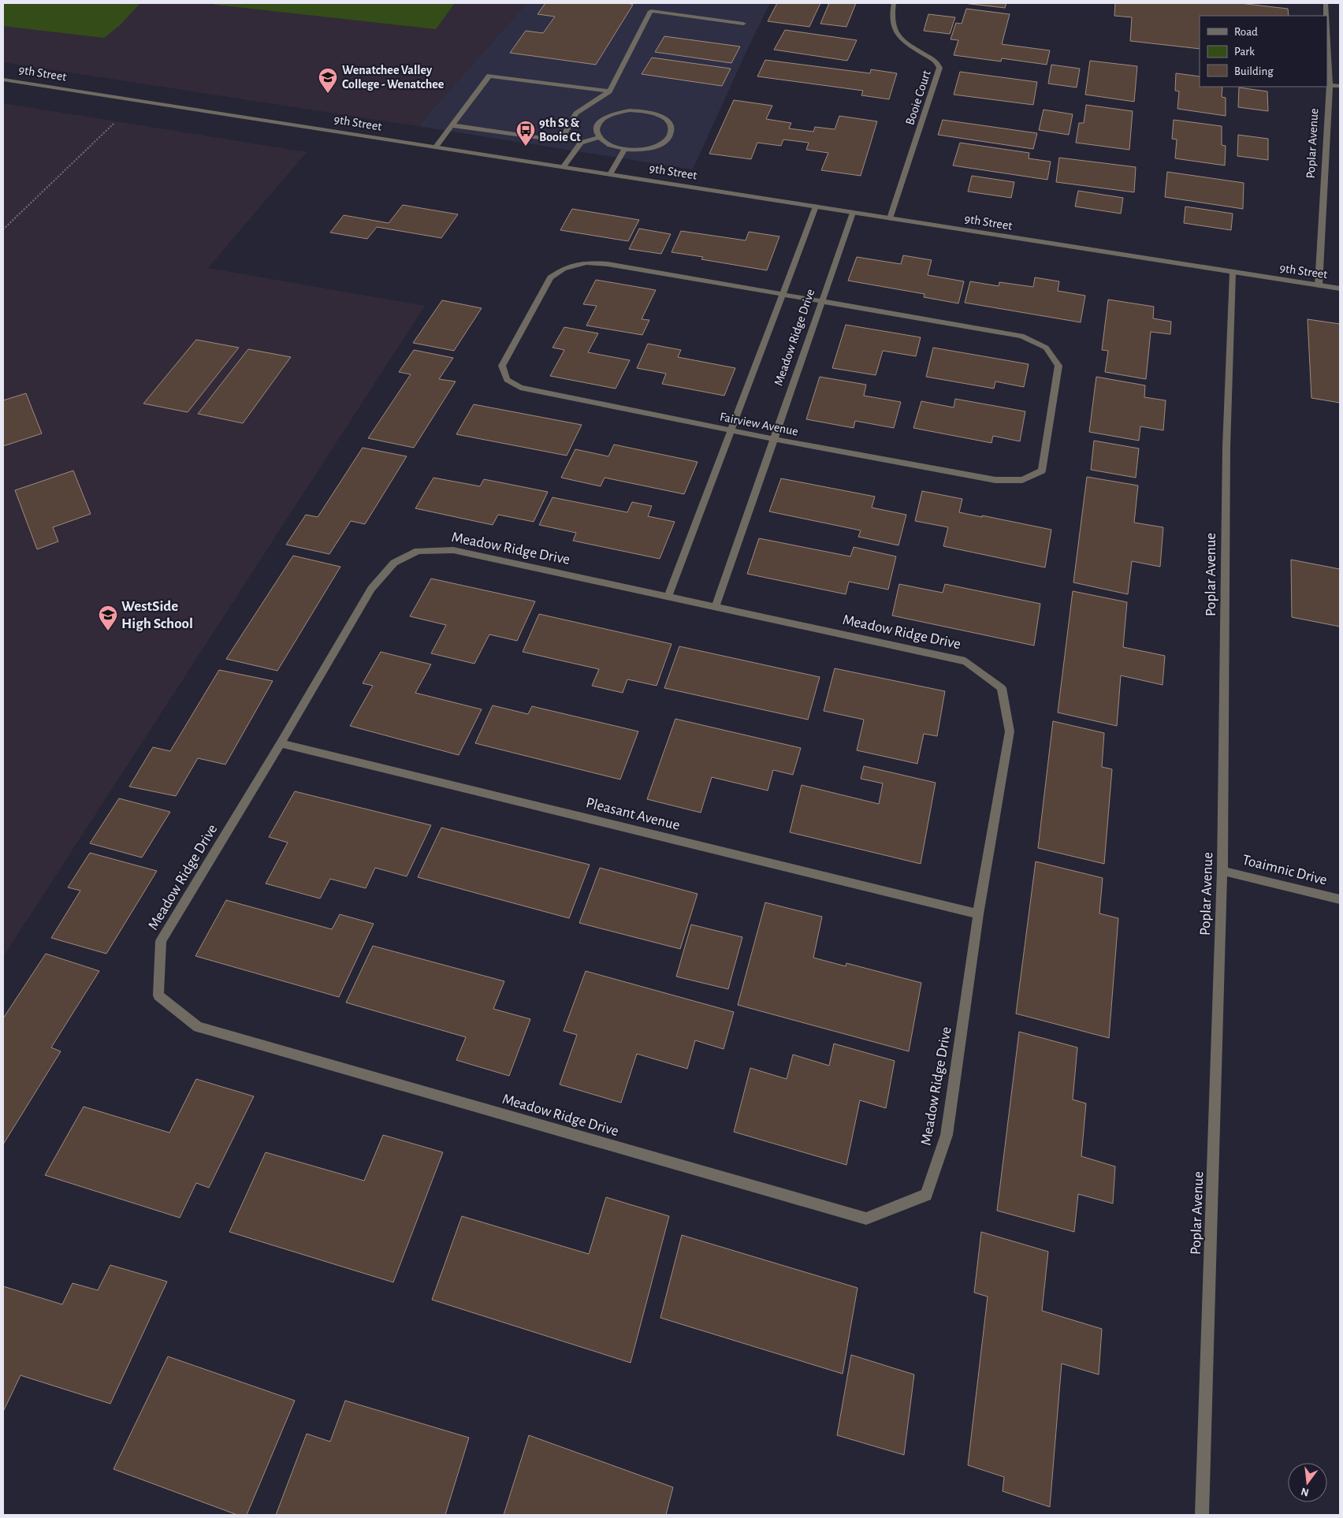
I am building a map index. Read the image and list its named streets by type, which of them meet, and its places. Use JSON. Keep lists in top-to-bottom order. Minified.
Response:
{"streets":{"street":["9th Street","Booie Court","Poplar Avenue","Meadow Ridge Drive","Fairview Avenue","Pleasant Avenue","Toaimnic Drive"]},"crossings":[["9th Street","Booie Court"],["9th Street","Poplar Avenue"],["9th Street","Meadow Ridge Drive"],["Poplar Avenue","Toaimnic Drive"],["Meadow Ridge Drive","Fairview Avenue"],["Meadow Ridge Drive","Pleasant Avenue"]],"places":{"school or university":["Wenatchee Valley College - Wenatchee","WestSide High School"],"bus stop":["9th St & Booie Ct"]},"legend":["Road","Park","Building"],"north":"bottom"}
